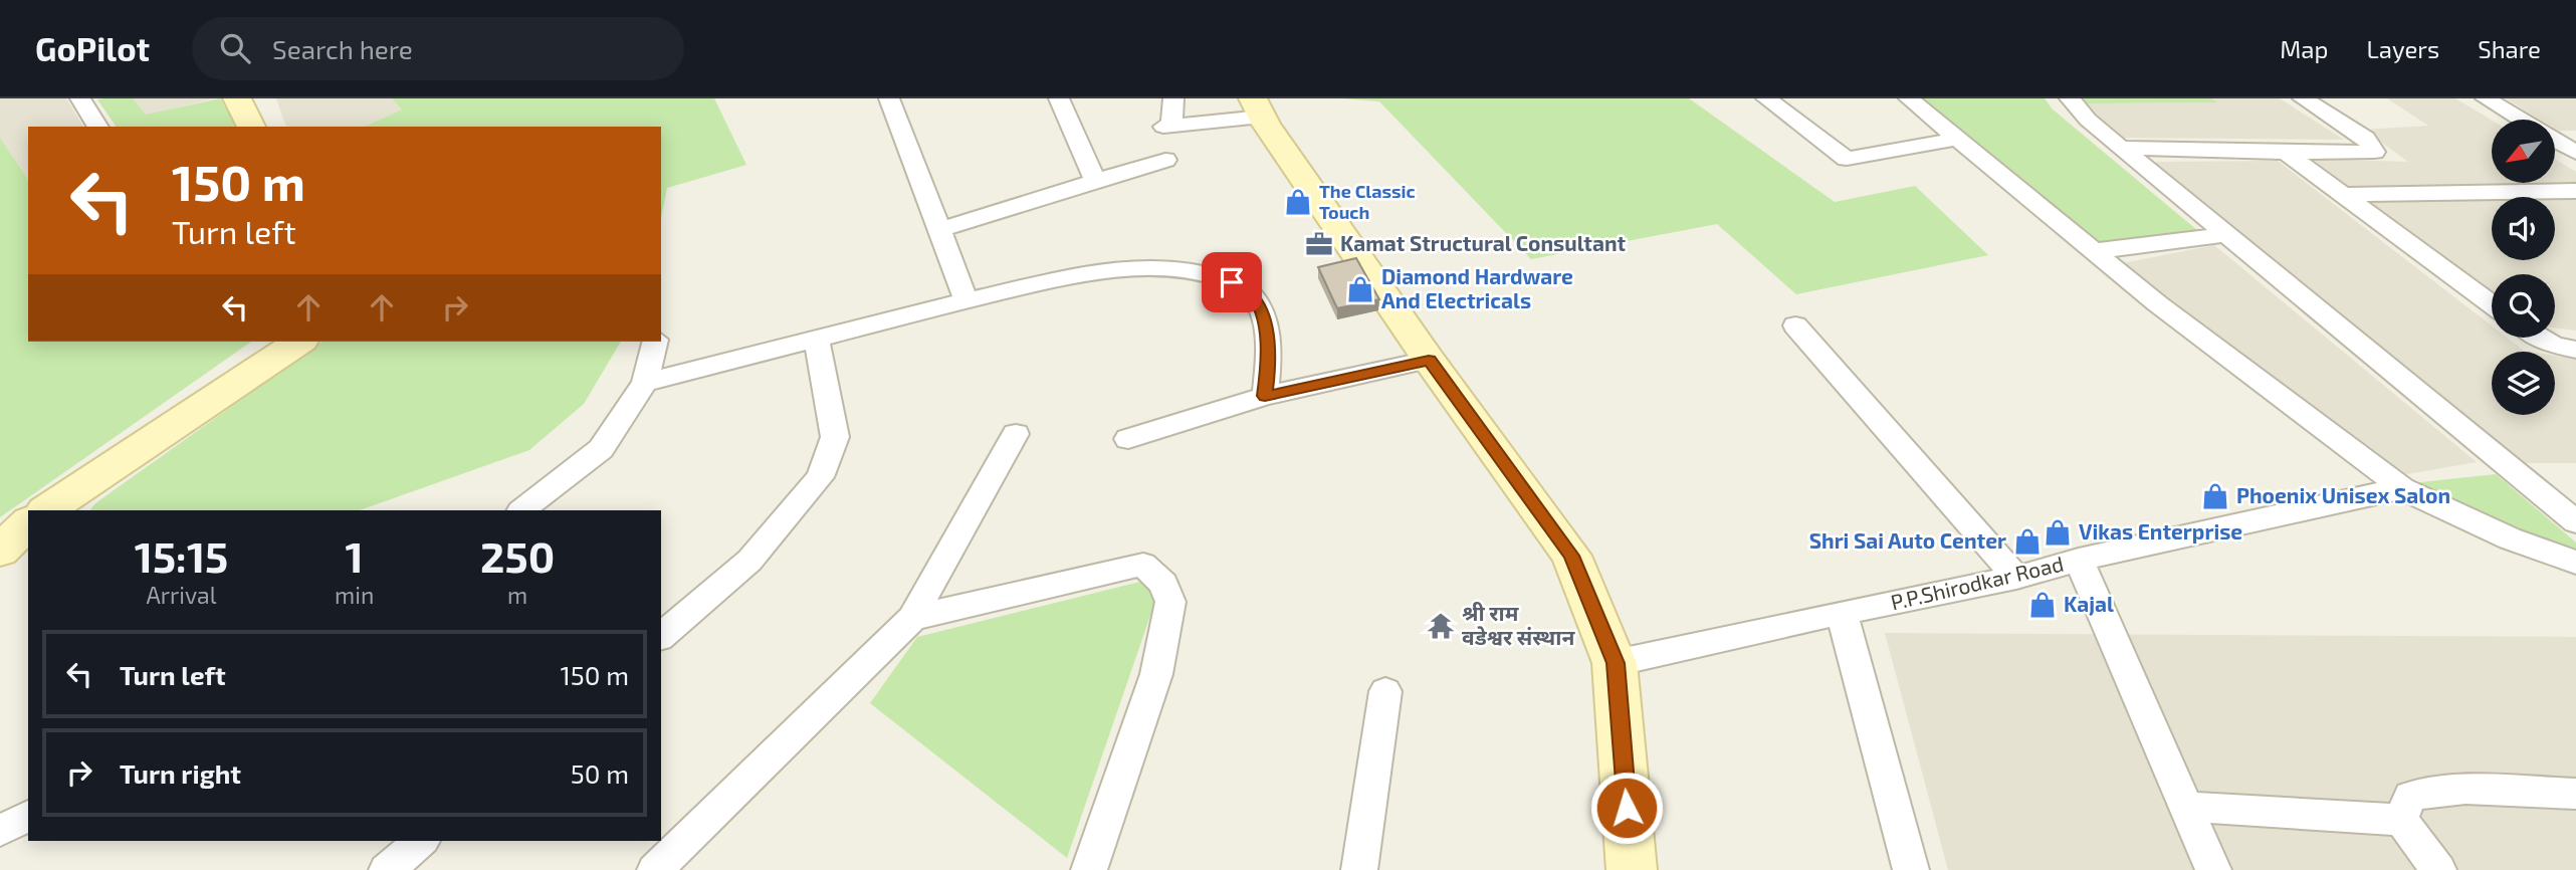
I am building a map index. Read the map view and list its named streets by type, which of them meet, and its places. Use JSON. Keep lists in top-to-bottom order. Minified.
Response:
{"streets":{"street":["P.P.Shirodkar Road"]},"places":{"shop":["The Classic Touch","Diamond Hardware And Electricals","Phoenix Unisex Salon","Vikas Enterprise","Shri Sai Auto Center","Kajal"],"office":["Kamat Structural Consultant"],"temple":["श्री राम वडेश्वर संस्थान"]},"north":"bottom left","page":{"header":"GoPilot","search":"Search here","nav":["Map","Layers","Share"],"turn":["150 m","Turn left"],"eta":["15:15","Arrival","1","min","250","m"],"list":[{"name":"Turn left","value":"150 m"},{"name":"Turn right","value":"50 m"}]}}
